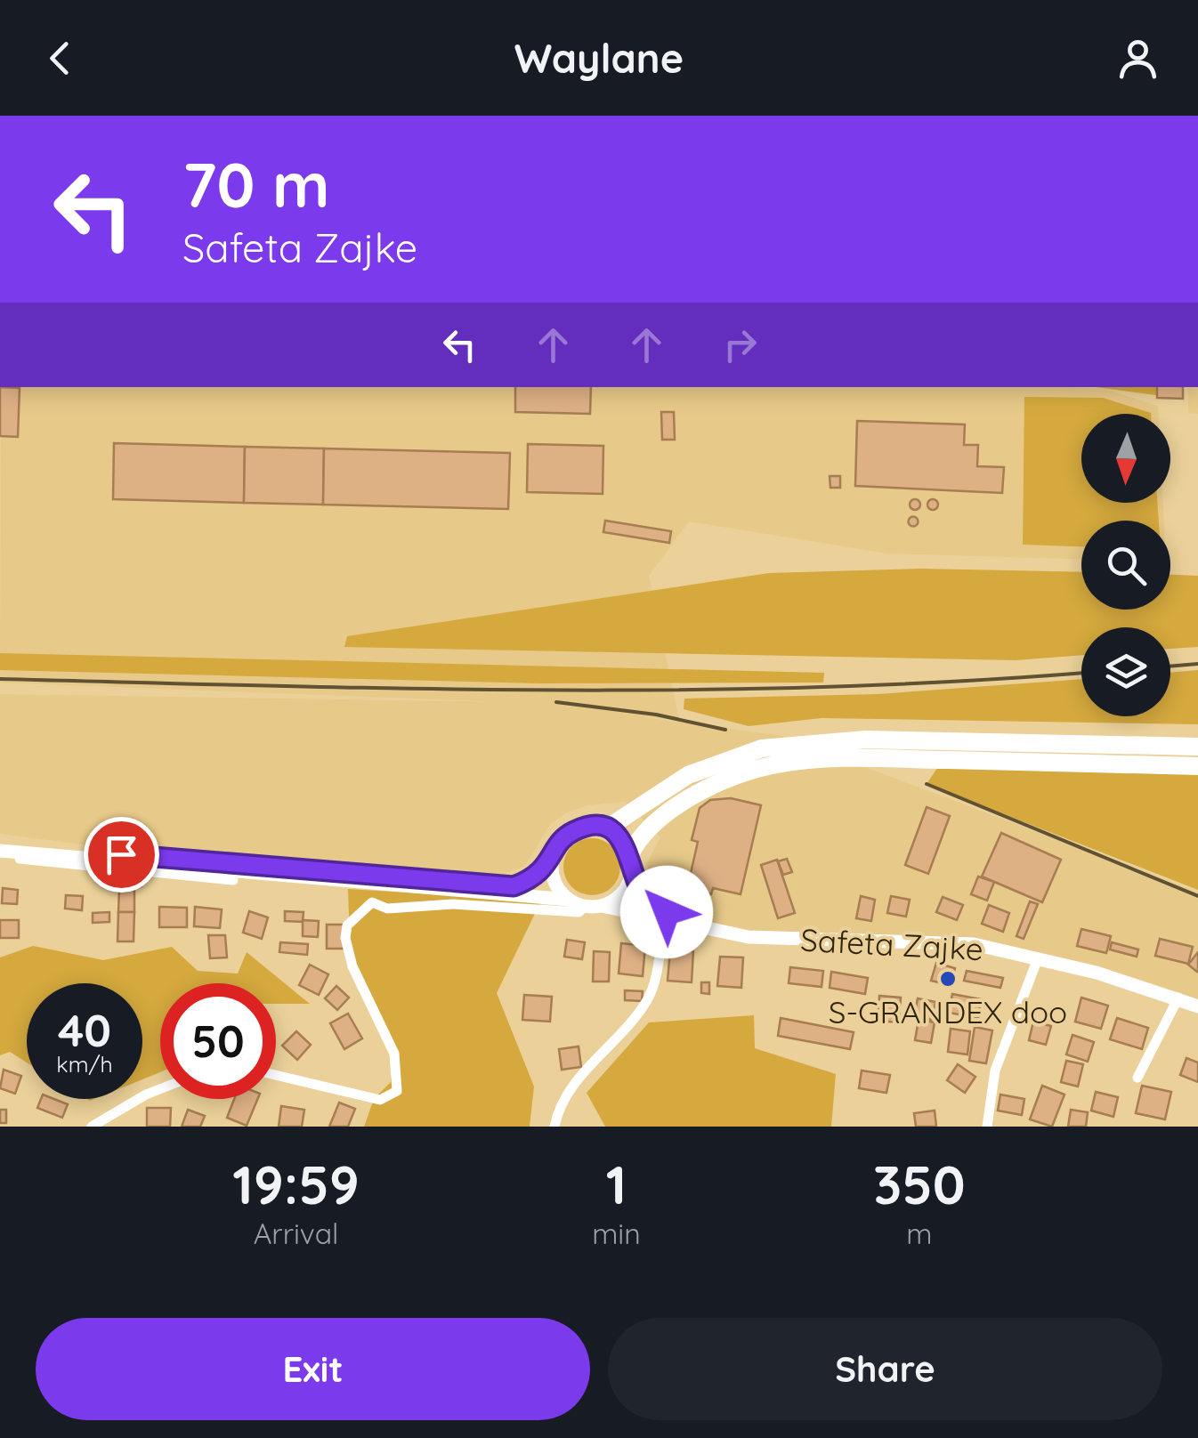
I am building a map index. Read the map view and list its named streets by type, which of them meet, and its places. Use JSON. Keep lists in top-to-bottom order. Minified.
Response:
{"streets":{"main road":["Safeta Zajke"]},"places":["S-GRANDEX doo"],"north":"bottom","page":{"header":"Waylane","turn":["70 m","Safeta Zajke"],"speed":"40 km/h","limit":"50","eta":["19:59","Arrival","1","min","350","m"],"buttons":["Exit","Share"]}}
